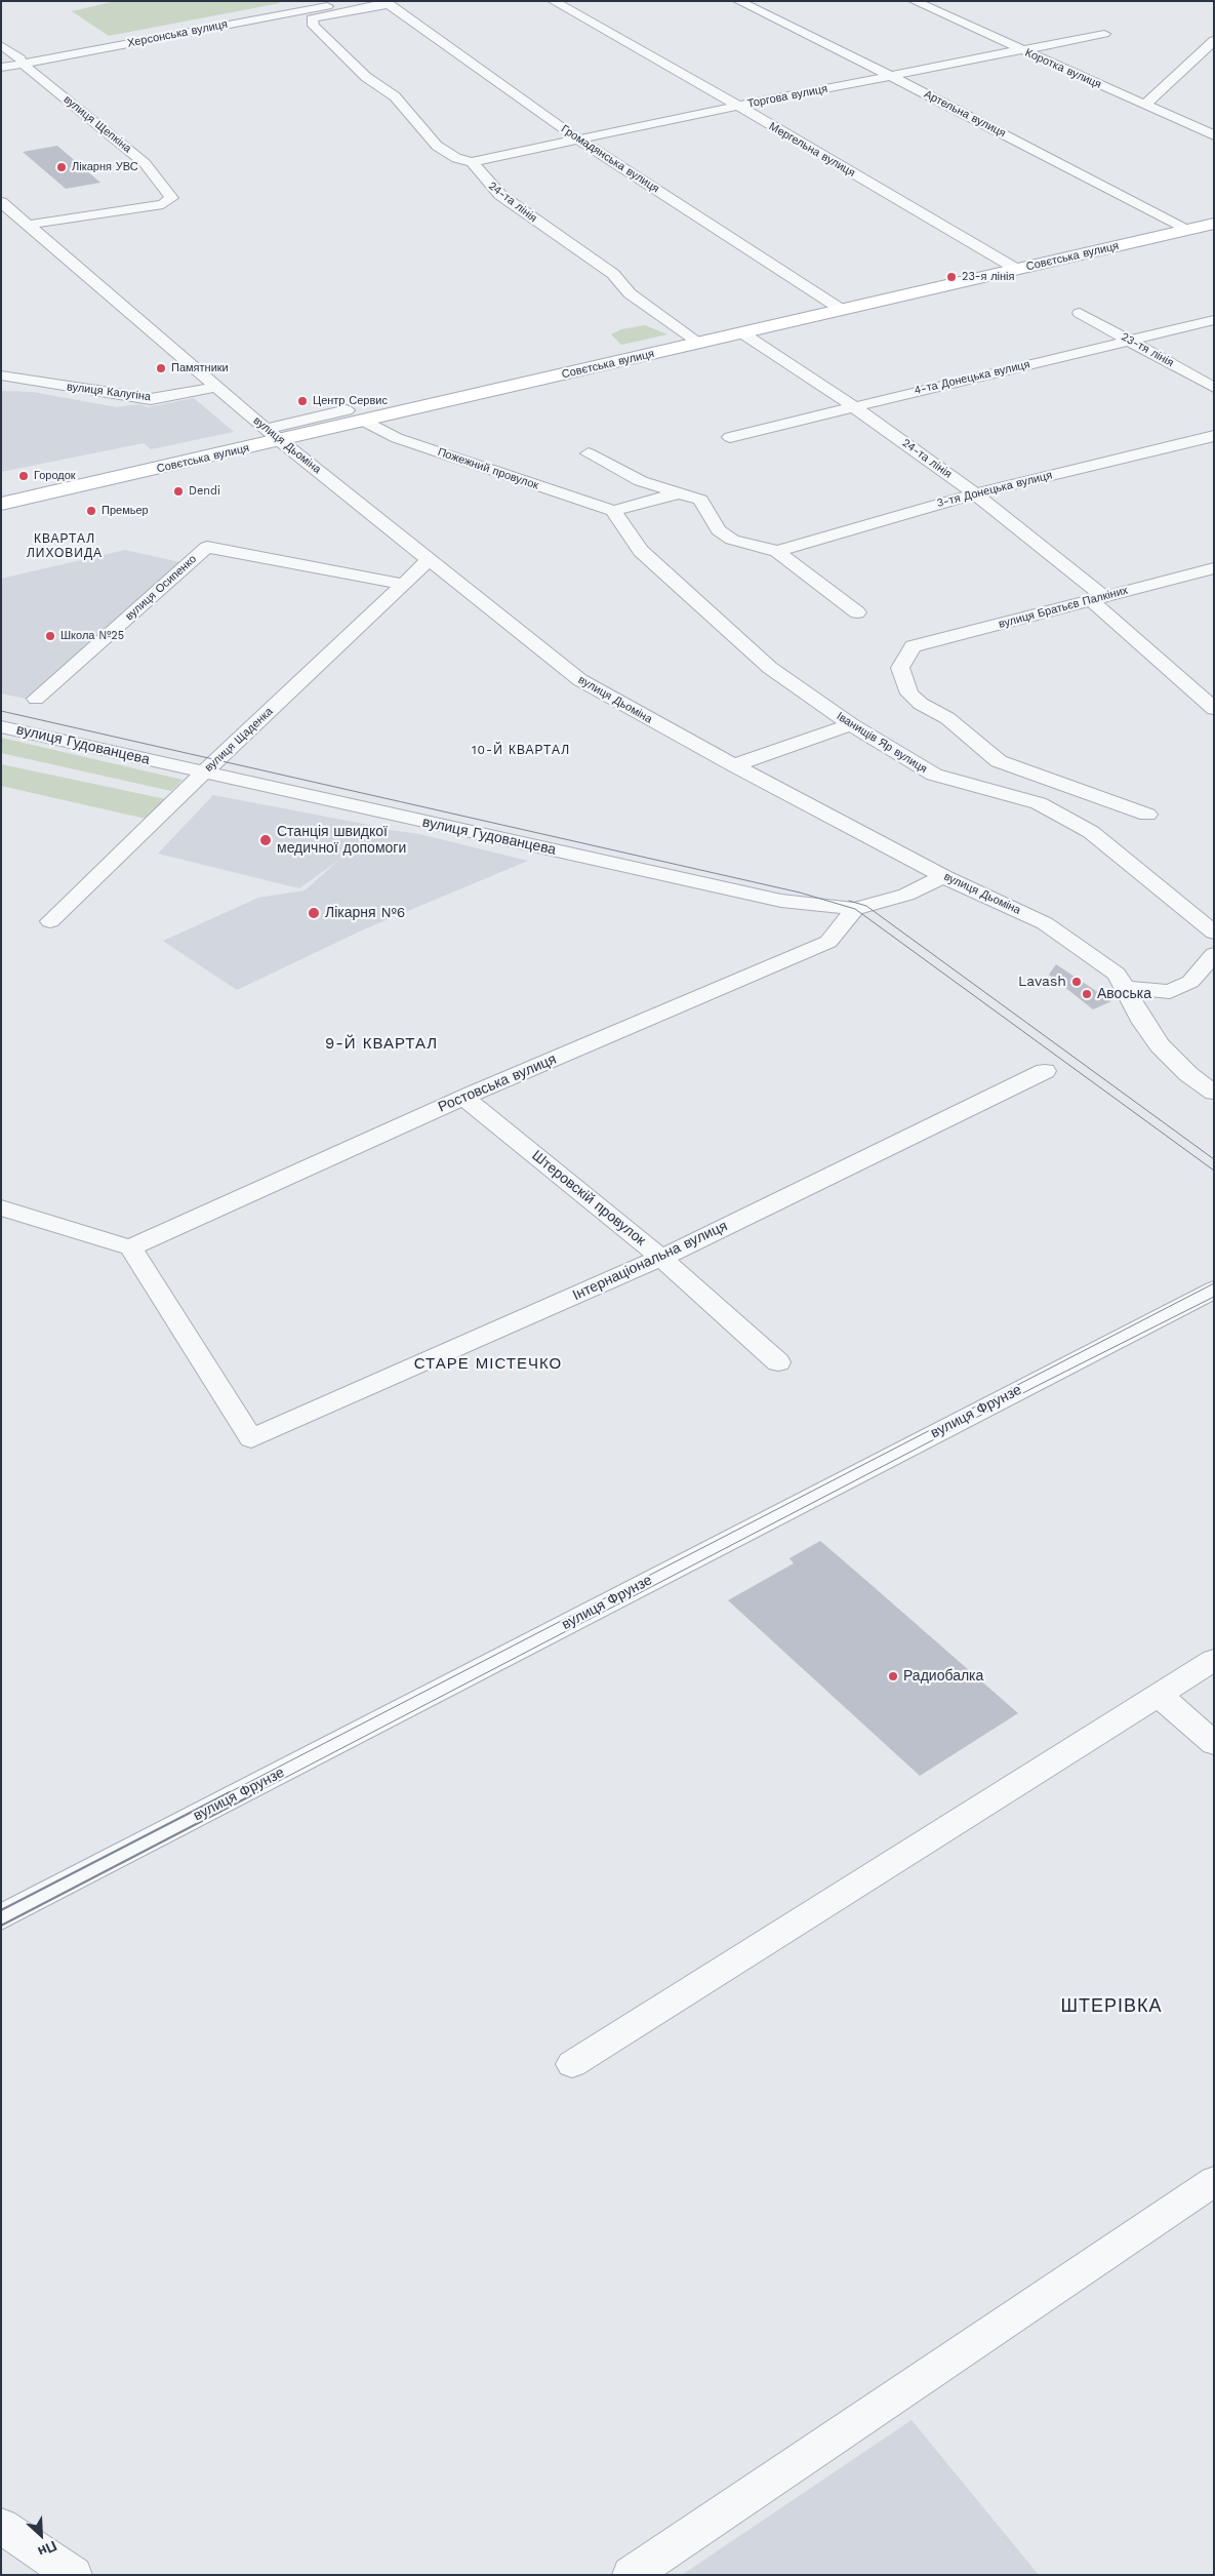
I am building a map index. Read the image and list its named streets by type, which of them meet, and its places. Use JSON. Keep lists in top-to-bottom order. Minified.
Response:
{"streets":{"main road":["Совєтська вулиця"],"street":["Херсонська вулиця","Коротка вулиця","Торгова вулиця","Артельна вулиця","вулиця Щепкіна","Мергельна вулиця","Громадянська вулиця","24-та лінія","23-тя лінія","4-та Донецька вулиця","вулиця Калугіна","вулиця Дьоміна","Пожежний провулок","3-тя Донецька вулиця","вулиця Осипенко","вулиця Братьєв Палкіних","вулиця Щаденка","Іванищів Яр вулиця","вулиця Гудованцева","Ростовська вулиця","Штеровскій провулок","Інтернаціональна вулиця","вулиця Фрунзе"]},"crossings":[["Херсонська вулиця","вулиця Щепкіна"],["Коротка вулиця","Торгова вулиця"],["Торгова вулиця","Артельна вулиця"],["Торгова вулиця","Мергельна вулиця"],["Торгова вулиця","Громадянська вулиця"],["Торгова вулиця","24-та лінія"],["Артельна вулиця","Совєтська вулиця"],["вулиця Щепкіна","вулиця Дьоміна"],["Мергельна вулиця","Совєтська вулиця"],["Громадянська вулиця","24-та лінія"],["Громадянська вулиця","Совєтська вулиця"],["24-та лінія","Совєтська вулиця"],["24-та лінія","4-та Донецька вулиця"],["24-та лінія","3-тя Донецька вулиця"],["24-та лінія","вулиця Братьєв Палкіних"],["Совєтська вулиця","вулиця Дьоміна"],["Совєтська вулиця","Пожежний провулок"],["23-тя лінія","4-та Донецька вулиця"],["вулиця Калугіна","вулиця Дьоміна"],["вулиця Дьоміна","вулиця Щаденка"],["вулиця Дьоміна","вулиця Гудованцева"],["Пожежний провулок","Іванищів Яр вулиця"],["вулиця Осипенко","вулиця Щаденка"],["вулиця Щаденка","вулиця Гудованцева"],["вулиця Гудованцева","Ростовська вулиця"],["Ростовська вулиця","Штеровскій провулок"],["Ростовська вулиця","Інтернаціональна вулиця"],["Штеровскій провулок","Інтернаціональна вулиця"]],"districts":["КВАРТАЛ ЛИХОВИДА","10-Й КВАРТАЛ","9-Й КВАРТАЛ","СТАРЕ МІСТЕЧКО","ШТЕРІВКА"],"places":["Лікарня УВС","23-я лінія","Памятники","Центр Сервис","Городок","Dendi","Премьер","Школа №25","Станція швидкої медичної допомоги","Лікарня №6","Lavash","Авоська","Радиобалка"],"north":"bottom right"}
